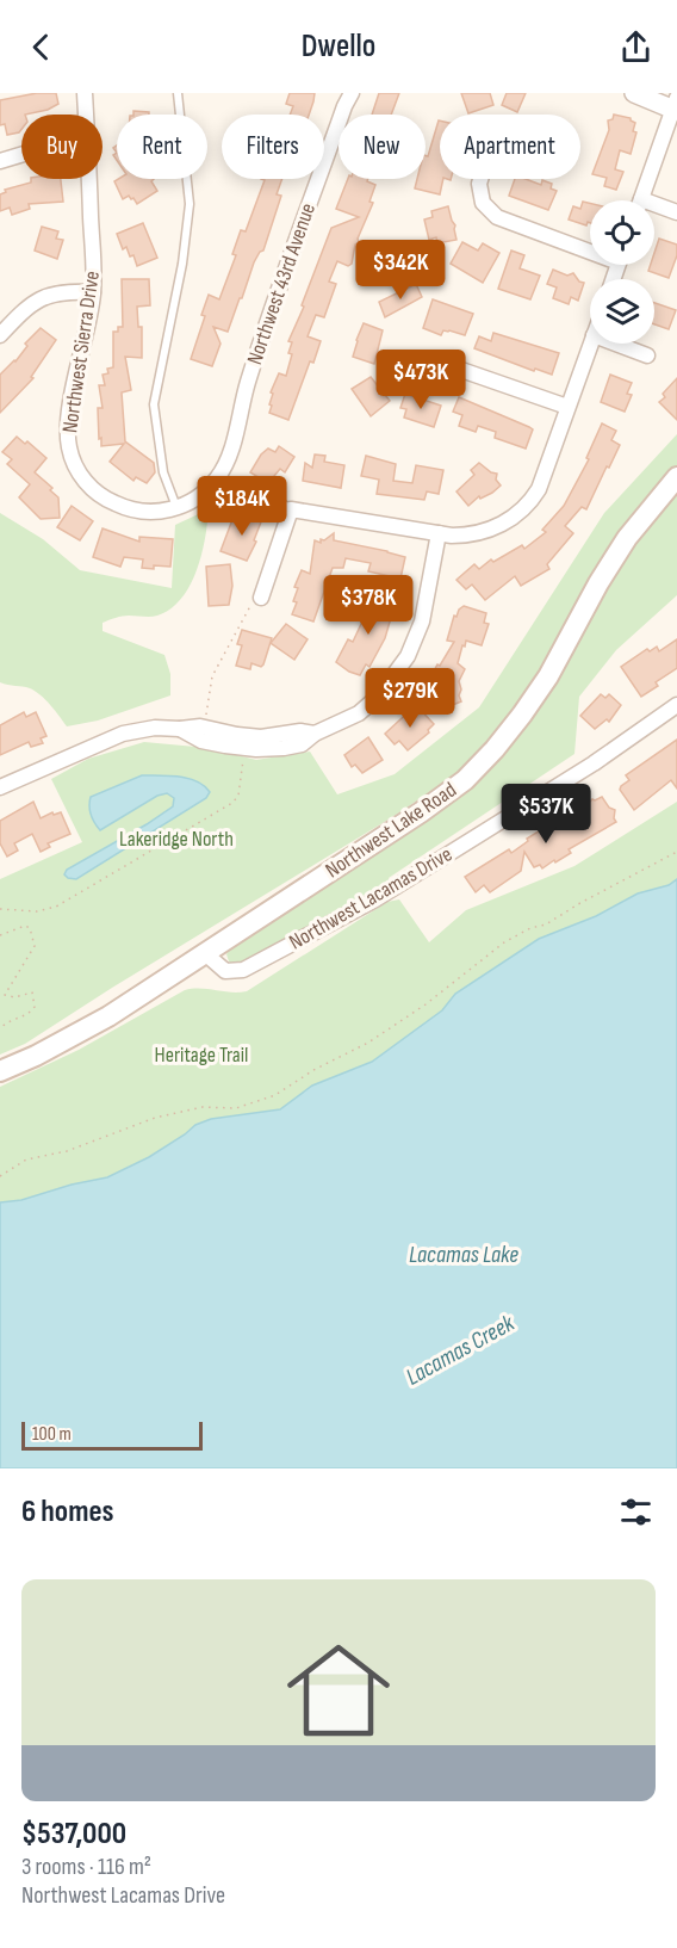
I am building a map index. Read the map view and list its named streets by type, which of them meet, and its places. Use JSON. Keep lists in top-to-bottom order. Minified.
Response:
{"streets":{"main road":["Northwest Lake Road"],"street":["Northwest 43rd Avenue","Northwest Sierra Drive","Northwest Lacamas Drive"]},"crossings":[["Northwest 43rd Avenue","Northwest Sierra Drive"],["Northwest Lake Road","Northwest Lacamas Drive"]],"water":["Lacamas Lake","Lacamas Creek"],"parks":["Lakeridge North","Heritage Trail"],"scale_bar":"100 m","page":{"header":"Dwello","chip":["Buy","Rent","Filters","New","Apartment"],"price":["$342K","$473K","$184K","$378K","$279K","$537K"],"scale":"100 m","heading":"6 homes","list":[{"name":"$537,000","note":"3 rooms · 116 m² · Northwest Lacamas Drive"}]}}
